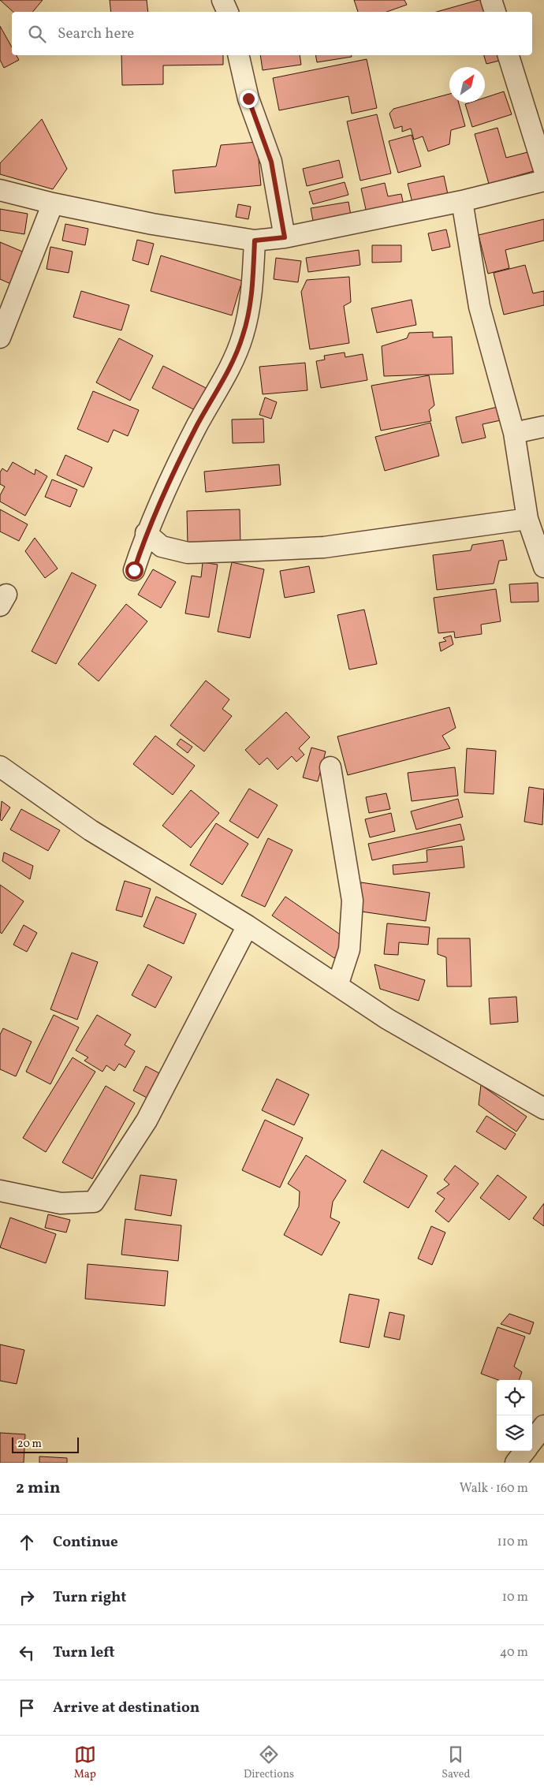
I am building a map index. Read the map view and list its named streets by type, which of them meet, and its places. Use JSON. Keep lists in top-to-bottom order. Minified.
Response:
{"scale_bar":"20 m","north":"top right","page":{"search":"Search here","scale":"20 m","heading":["2 min","Walk · 160 m"],"list":[["Continue","110 m"],["Turn right","10 m"],["Turn left","40 m"],"Arrive at destination"],"nav":["Map","Directions","Saved"]}}
